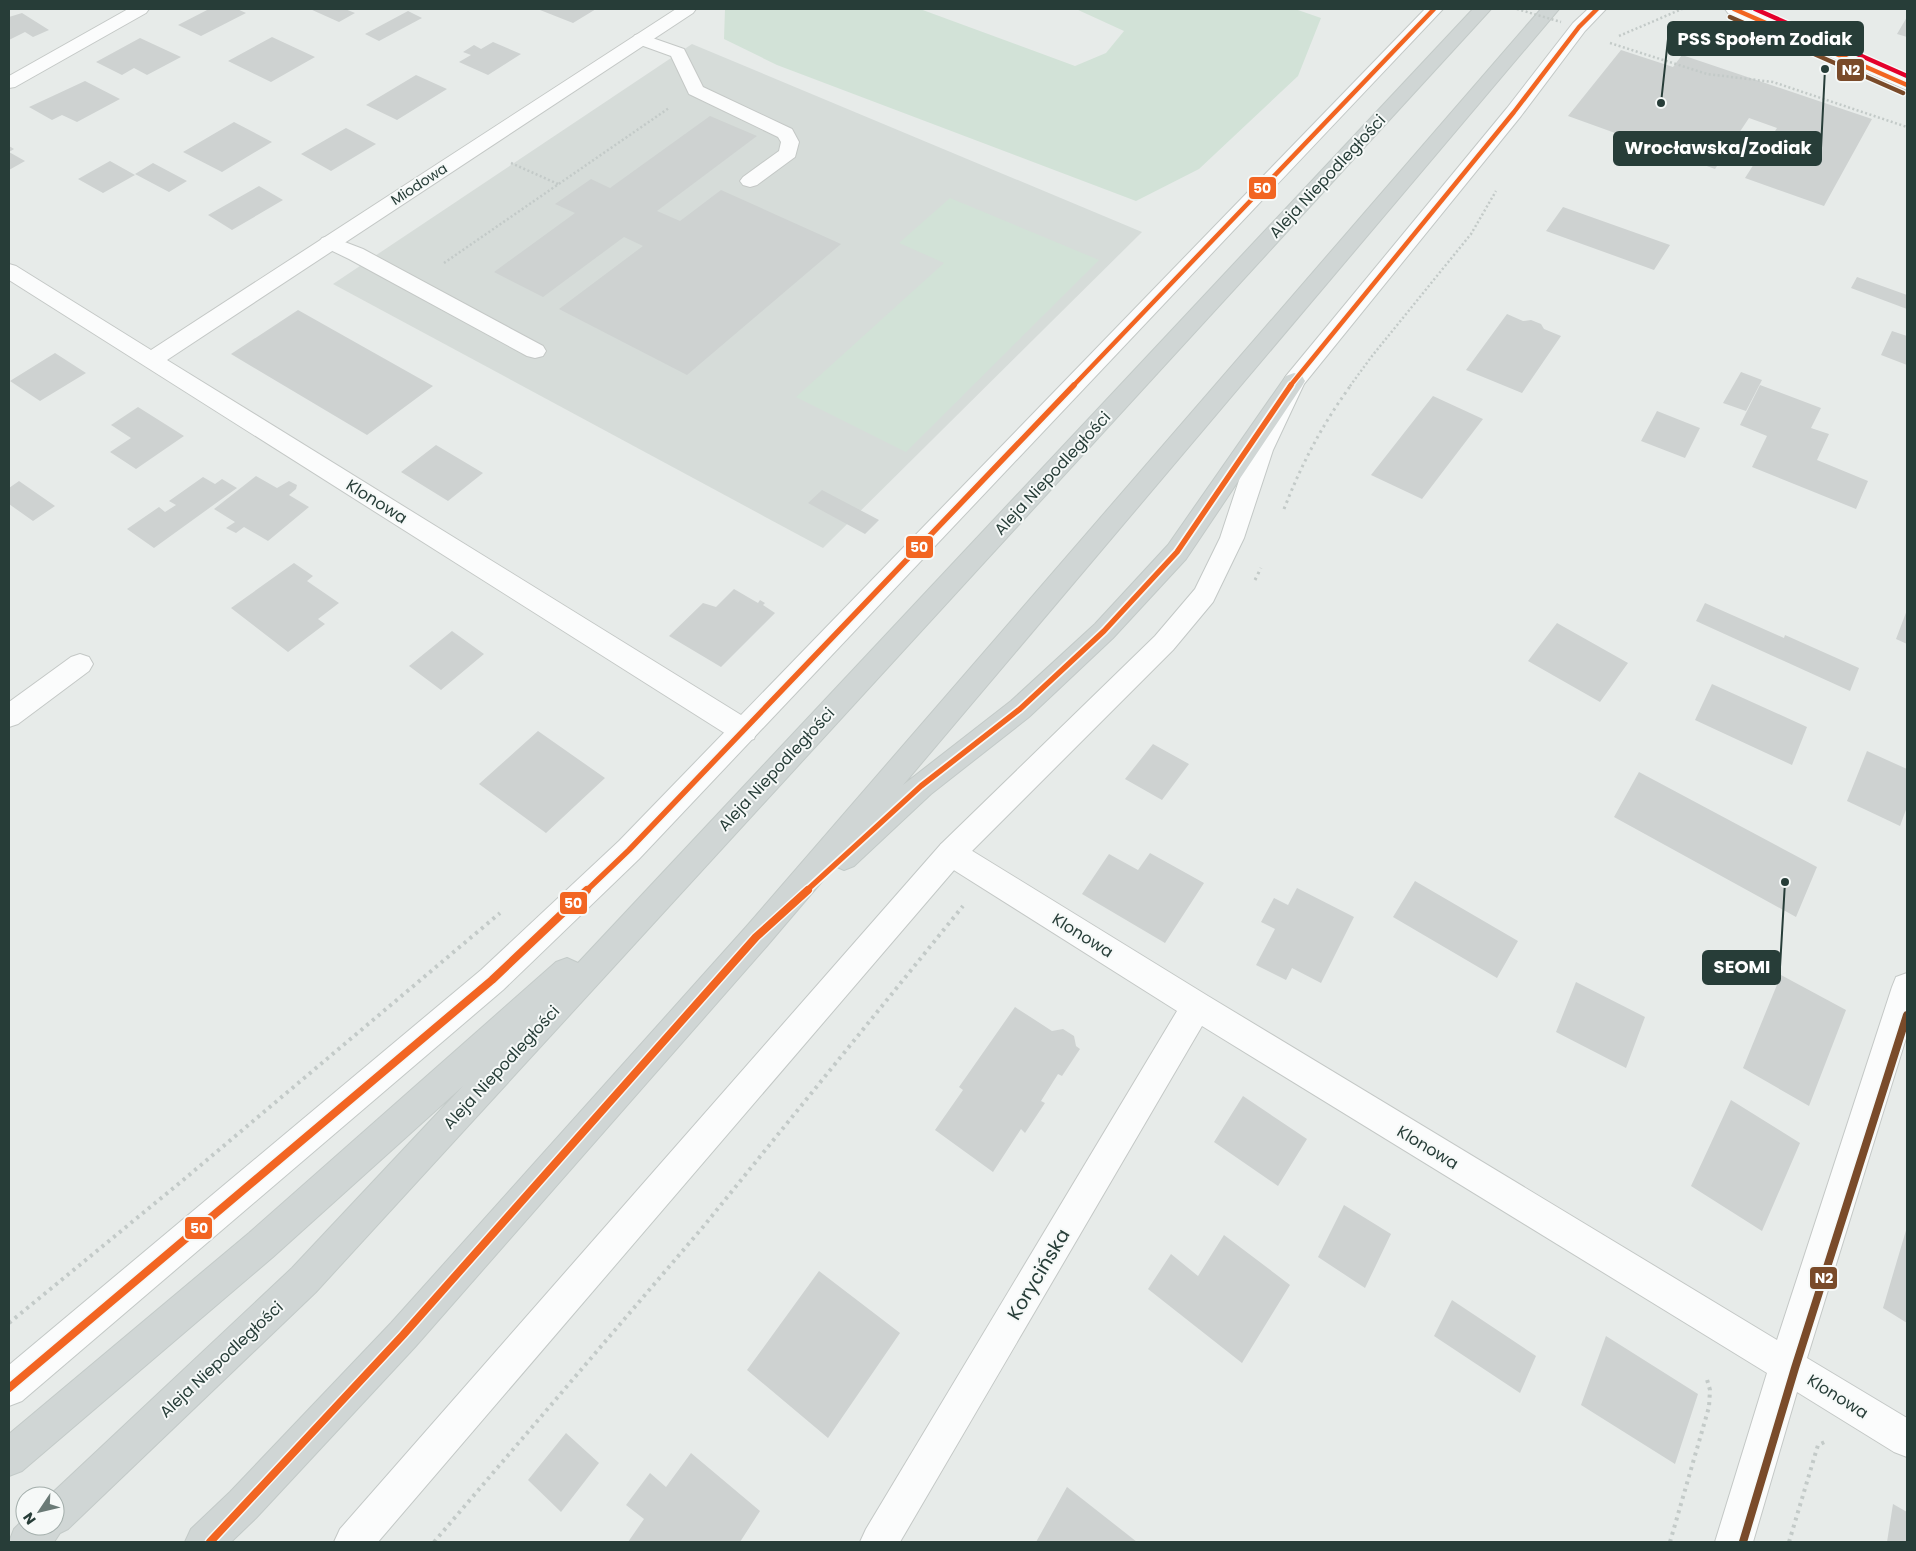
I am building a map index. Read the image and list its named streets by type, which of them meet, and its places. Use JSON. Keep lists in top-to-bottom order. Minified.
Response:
{"streets":{"main road":["Aleja Niepodległości","Miodowa","Klonowa","Korycińska"]},"crossings":[["Miodowa","Klonowa"],["Klonowa","Korycińska"]],"places":["Wrocławska/Zodiak","PSS Społem Zodiak","SEOMI"],"lines":["transit line 50","transit line N2"],"north":"bottom left"}
